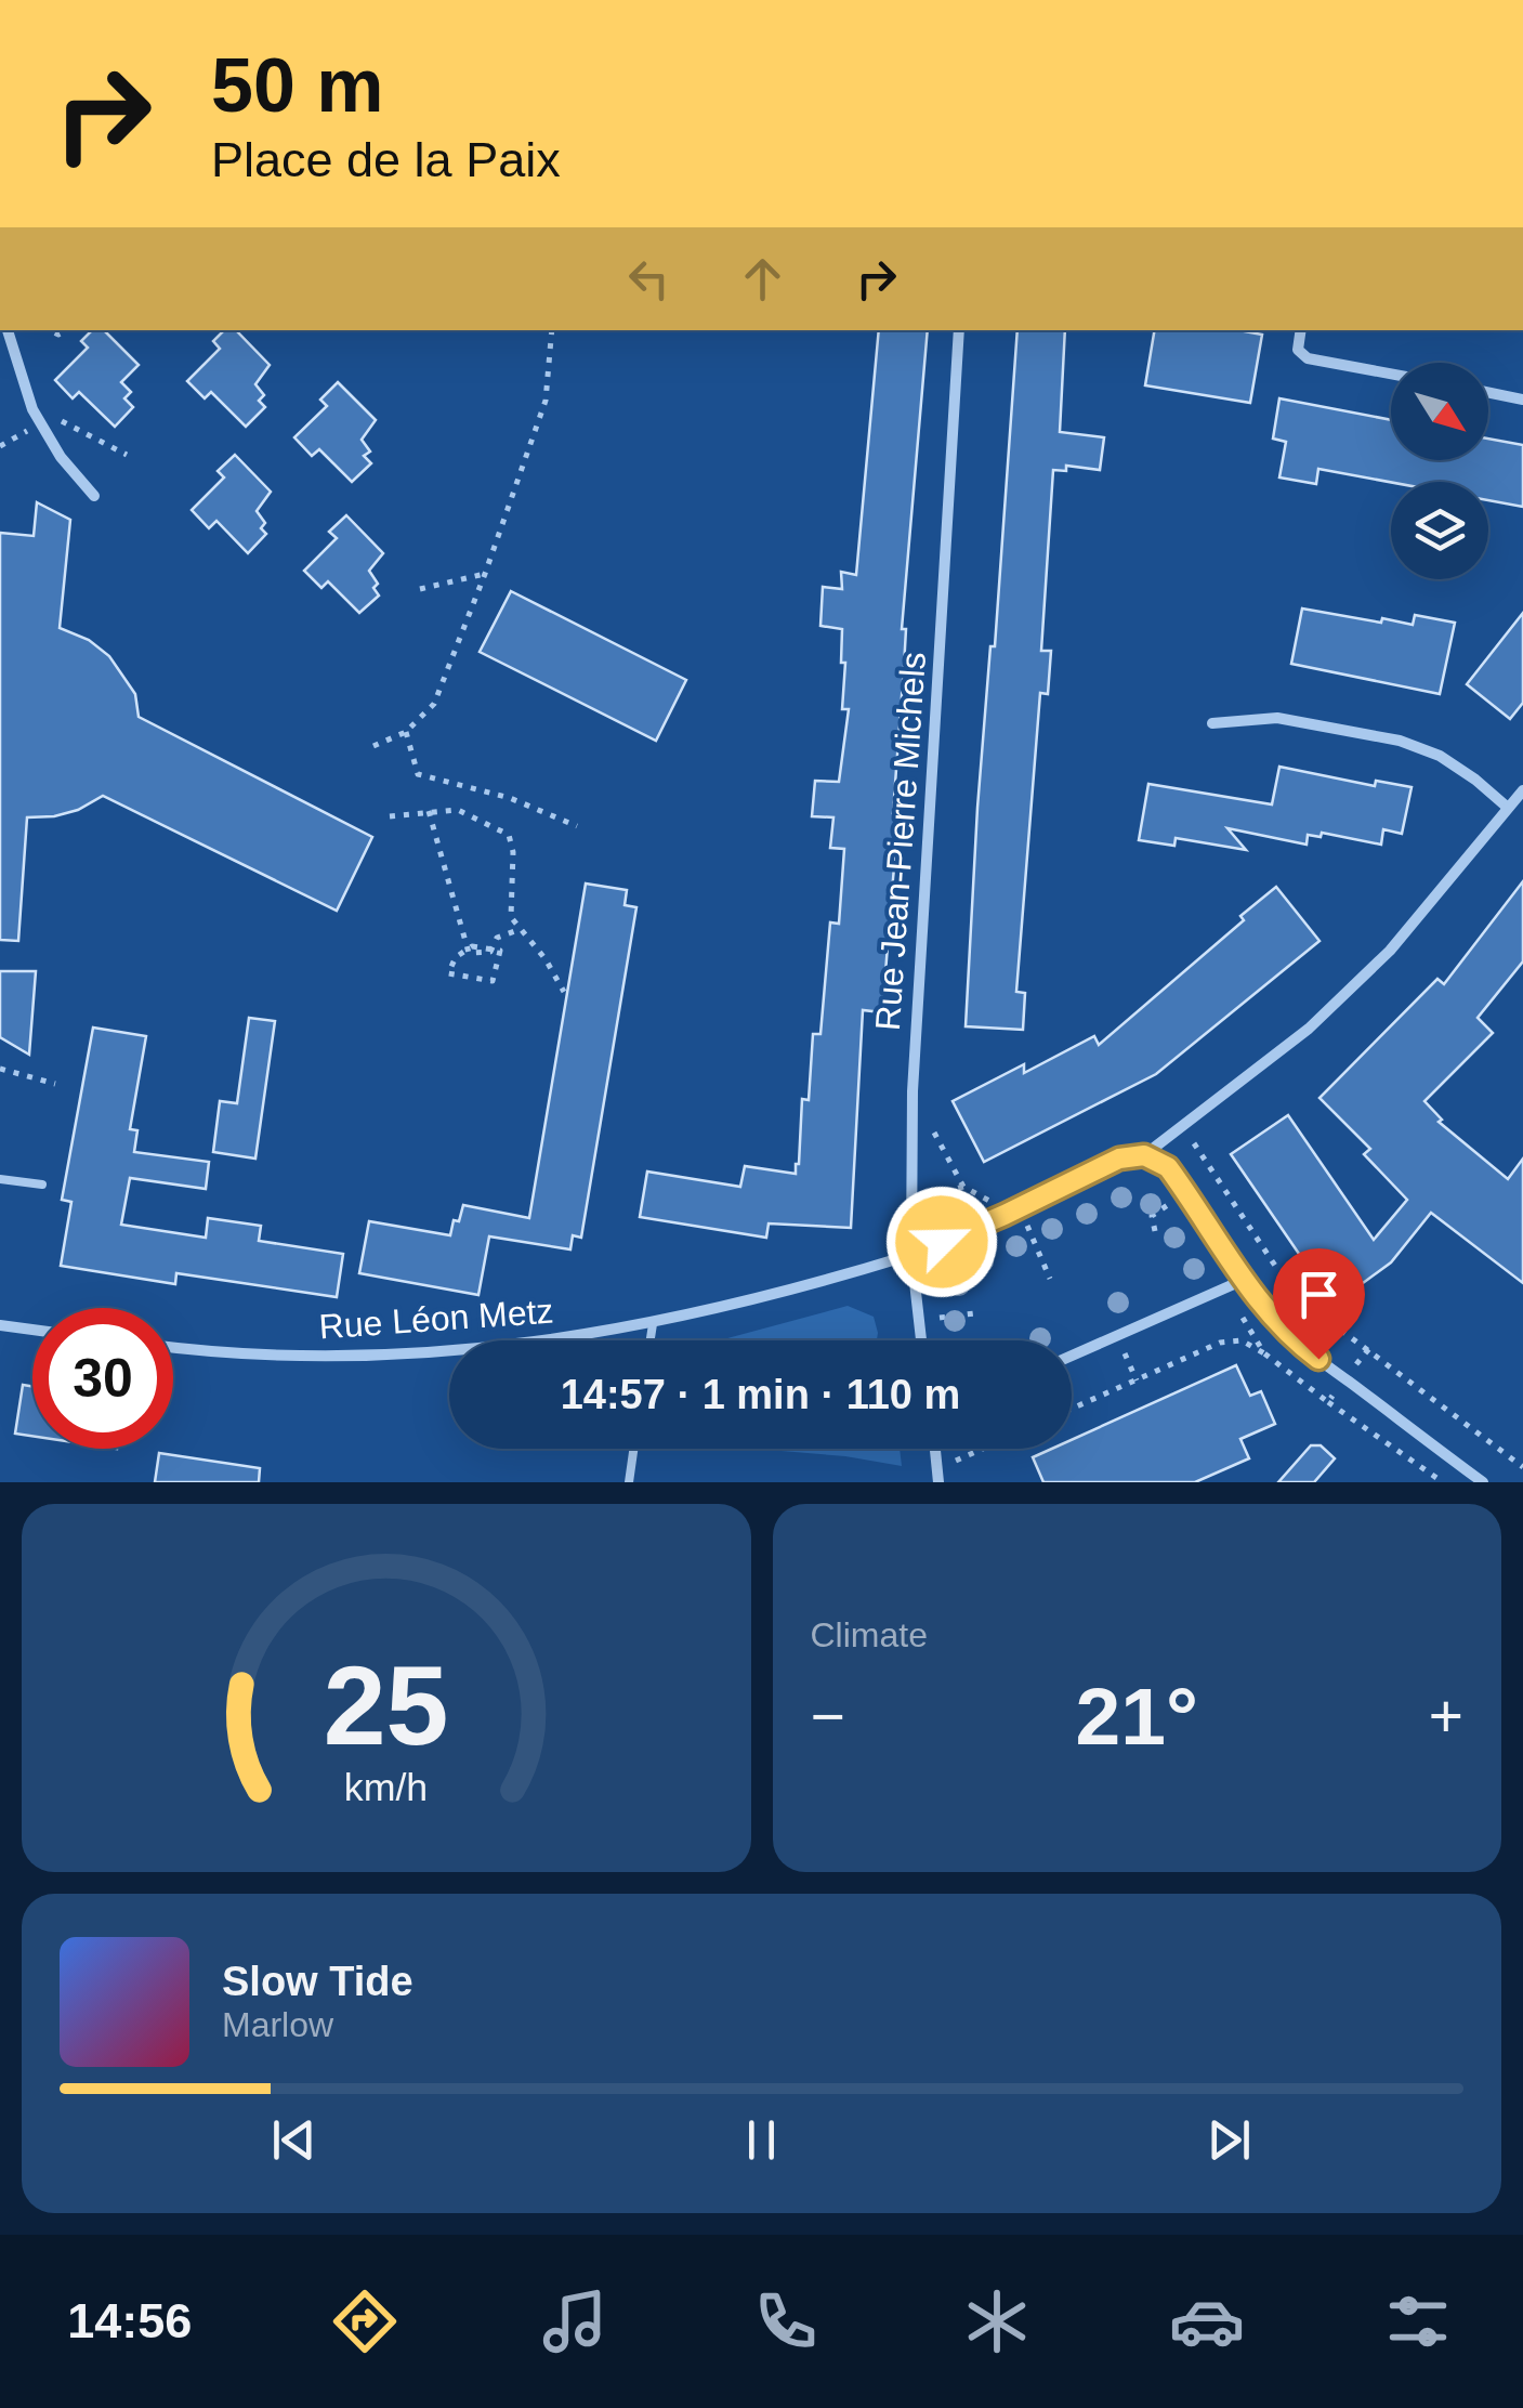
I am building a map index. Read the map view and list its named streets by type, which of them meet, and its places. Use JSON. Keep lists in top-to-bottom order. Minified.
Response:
{"streets":{"street":["Rue Jean-Pierre Michels","Rue Léon Metz"]},"crossings":[["Rue Jean-Pierre Michels","Rue Léon Metz"]],"north":"bottom right","page":{"turn":["50 m","Place de la Paix"],"limit":"30","trip":"14:57 · 1 min · 110 m","tile":"Climate","heat":["−","21°","+"],"song":["Slow Tide","Marlow"],"tabs":"14:56","gauge":["25","km/h"]}}
